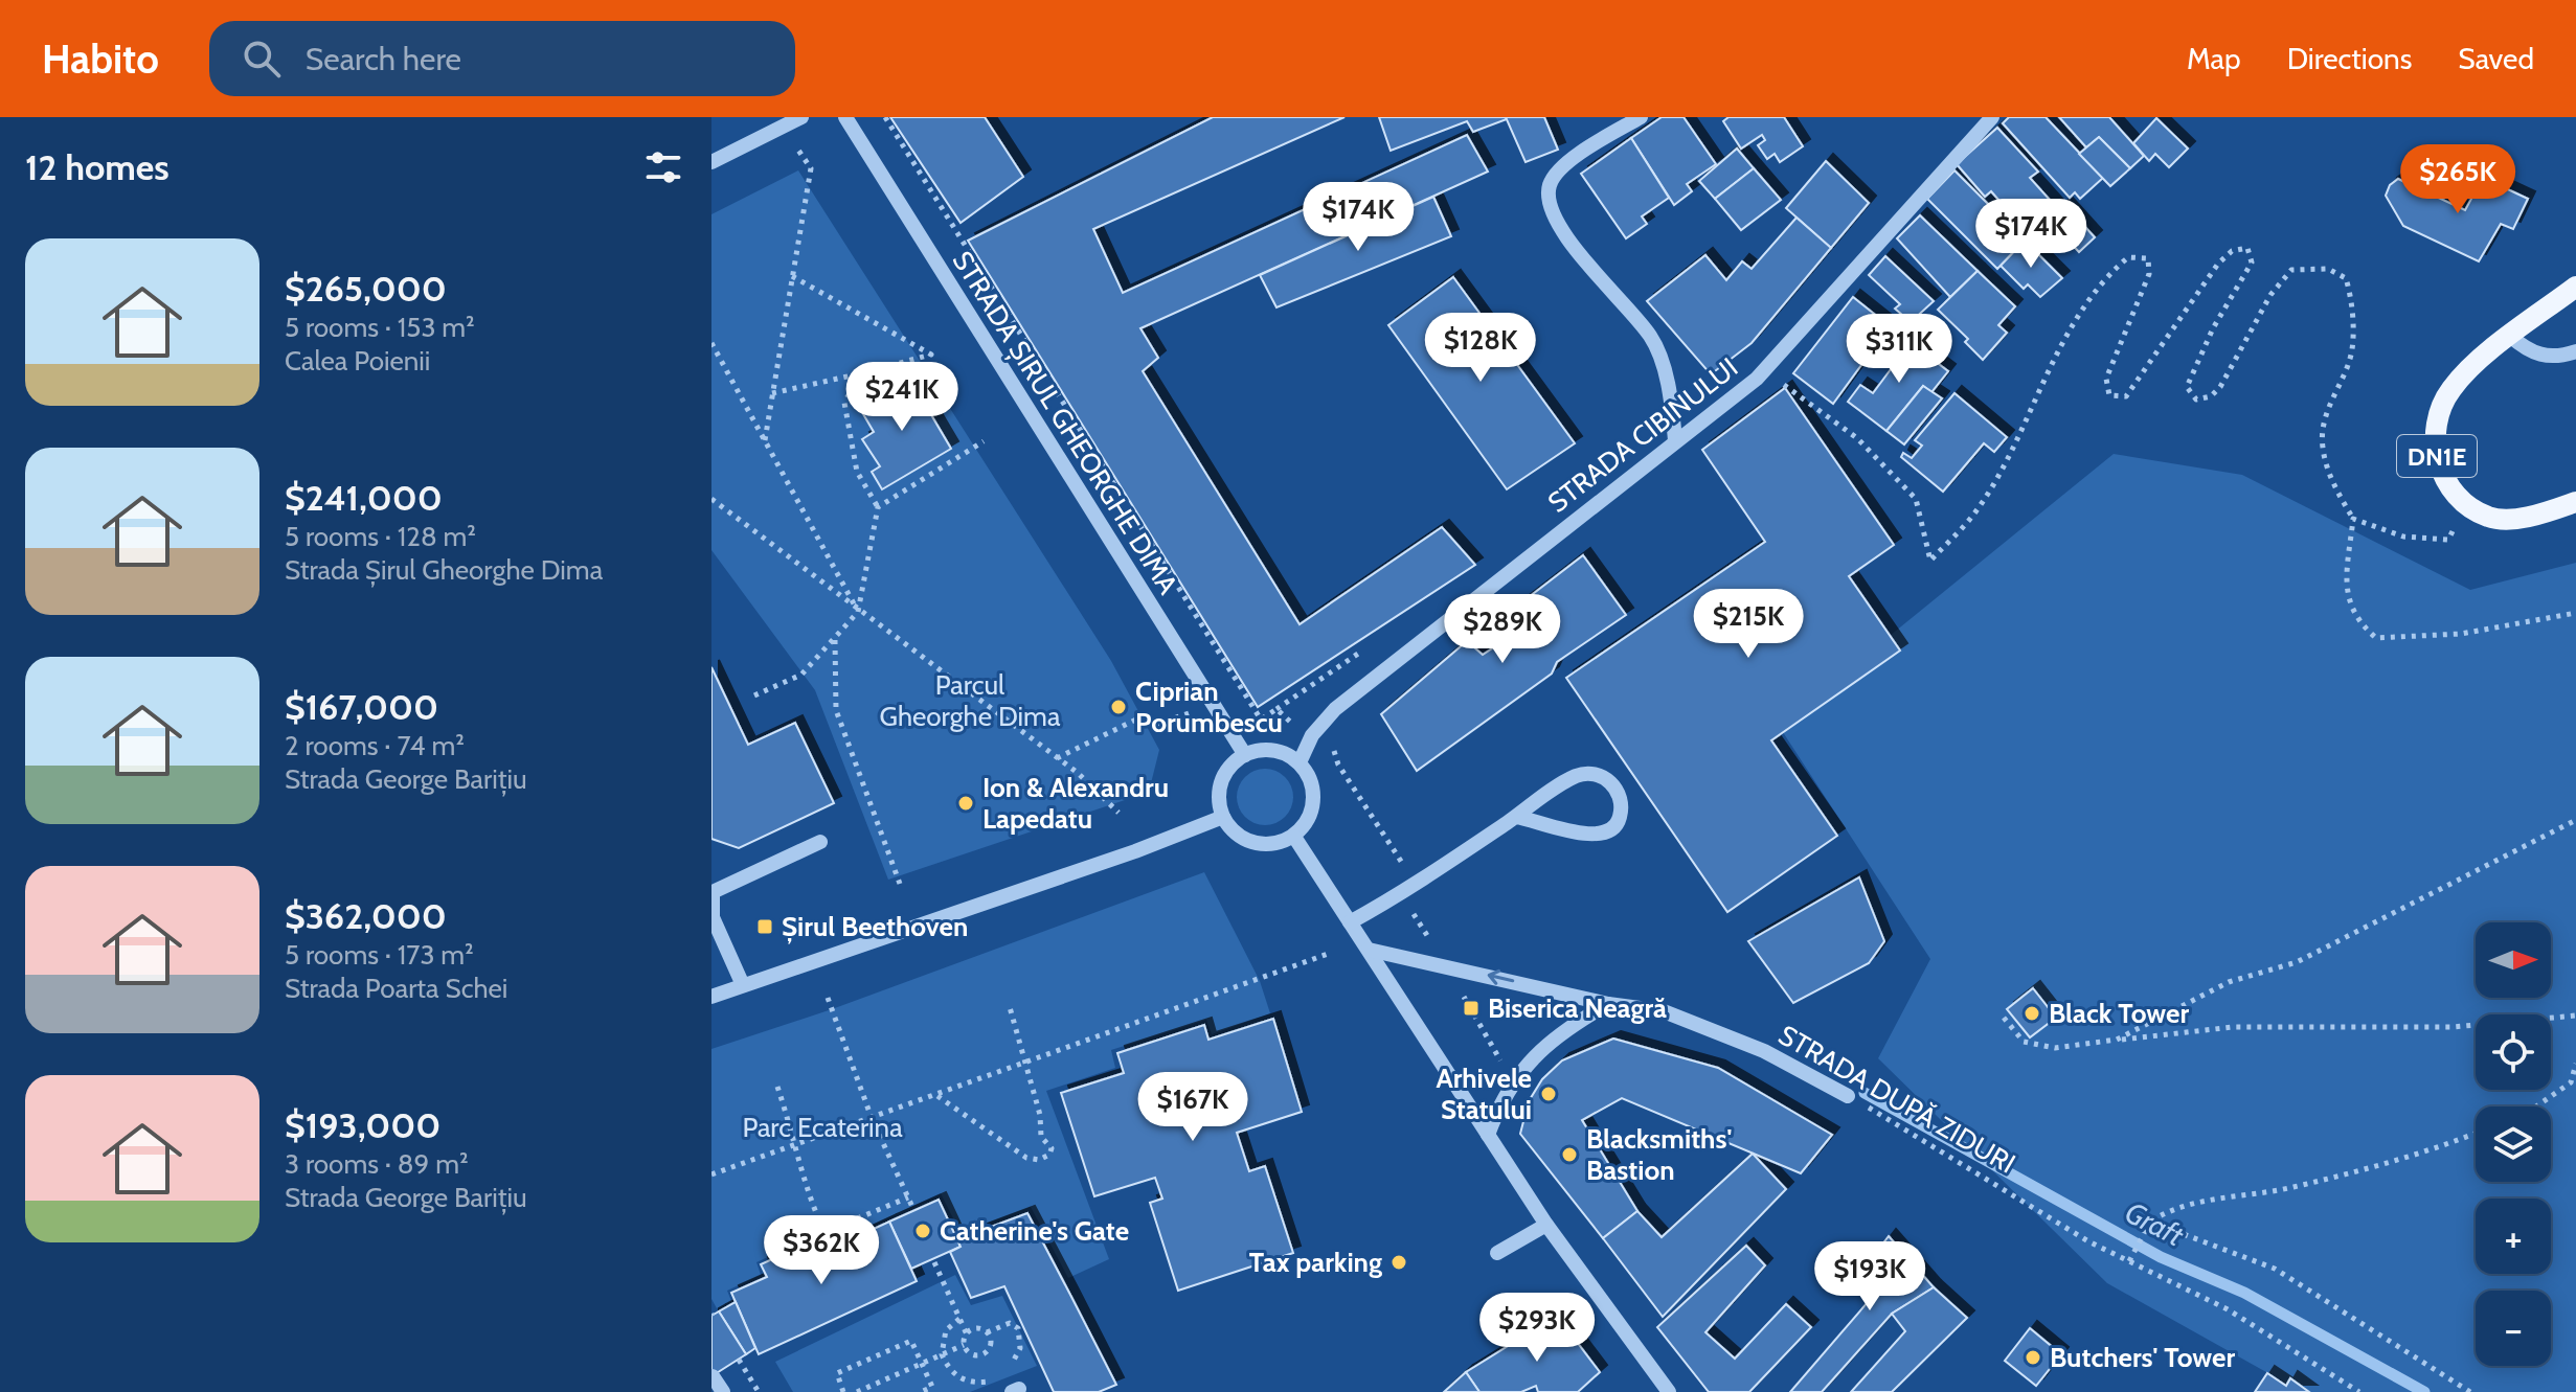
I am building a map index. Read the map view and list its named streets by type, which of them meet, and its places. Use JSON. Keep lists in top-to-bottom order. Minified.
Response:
{"streets":{"main road":["DN1E"],"street":["STRADA ȘIRUL GHEORGHE DIMA","STRADA CIBINULUI","STRADA DUPĂ ZIDURI"]},"crossings":[["STRADA ȘIRUL GHEORGHE DIMA","STRADA CIBINULUI"]],"water":["Graft"],"parks":["Parcul Gheorghe Dima","Parc Ecaterina"],"places":{"other":["Ciprian Porumbescu","Ion & Alexandru Lapedatu","Black Tower","Arhivele Statului","Blacksmiths' Bastion","Catherine's Gate","Tax parking","Butchers' Tower"],"transit":["Șirul Beethoven","Biserica Neagră"]},"north":"right","page":{"header":"Habito","search":"Search here","nav":["Map","Directions","Saved"],"heading":"12 homes","price":["$265K","$174K","$174K","$128K","$311K","$241K","$215K","$289K","$167K","$362K","$193K","$293K"],"list":[{"name":"$265,000","note":"5 rooms · 153 m² · Calea Poienii"},{"name":"$241,000","note":"5 rooms · 128 m² · Strada Șirul Gheorghe Dima"},{"name":"$167,000","note":"2 rooms · 74 m² · Strada George Barițiu"},{"name":"$362,000","note":"5 rooms · 173 m² · Strada Poarta Schei"},{"name":"$193,000","note":"3 rooms · 89 m² · Strada George Barițiu"}],"map_buttons":["+","−"]}}
